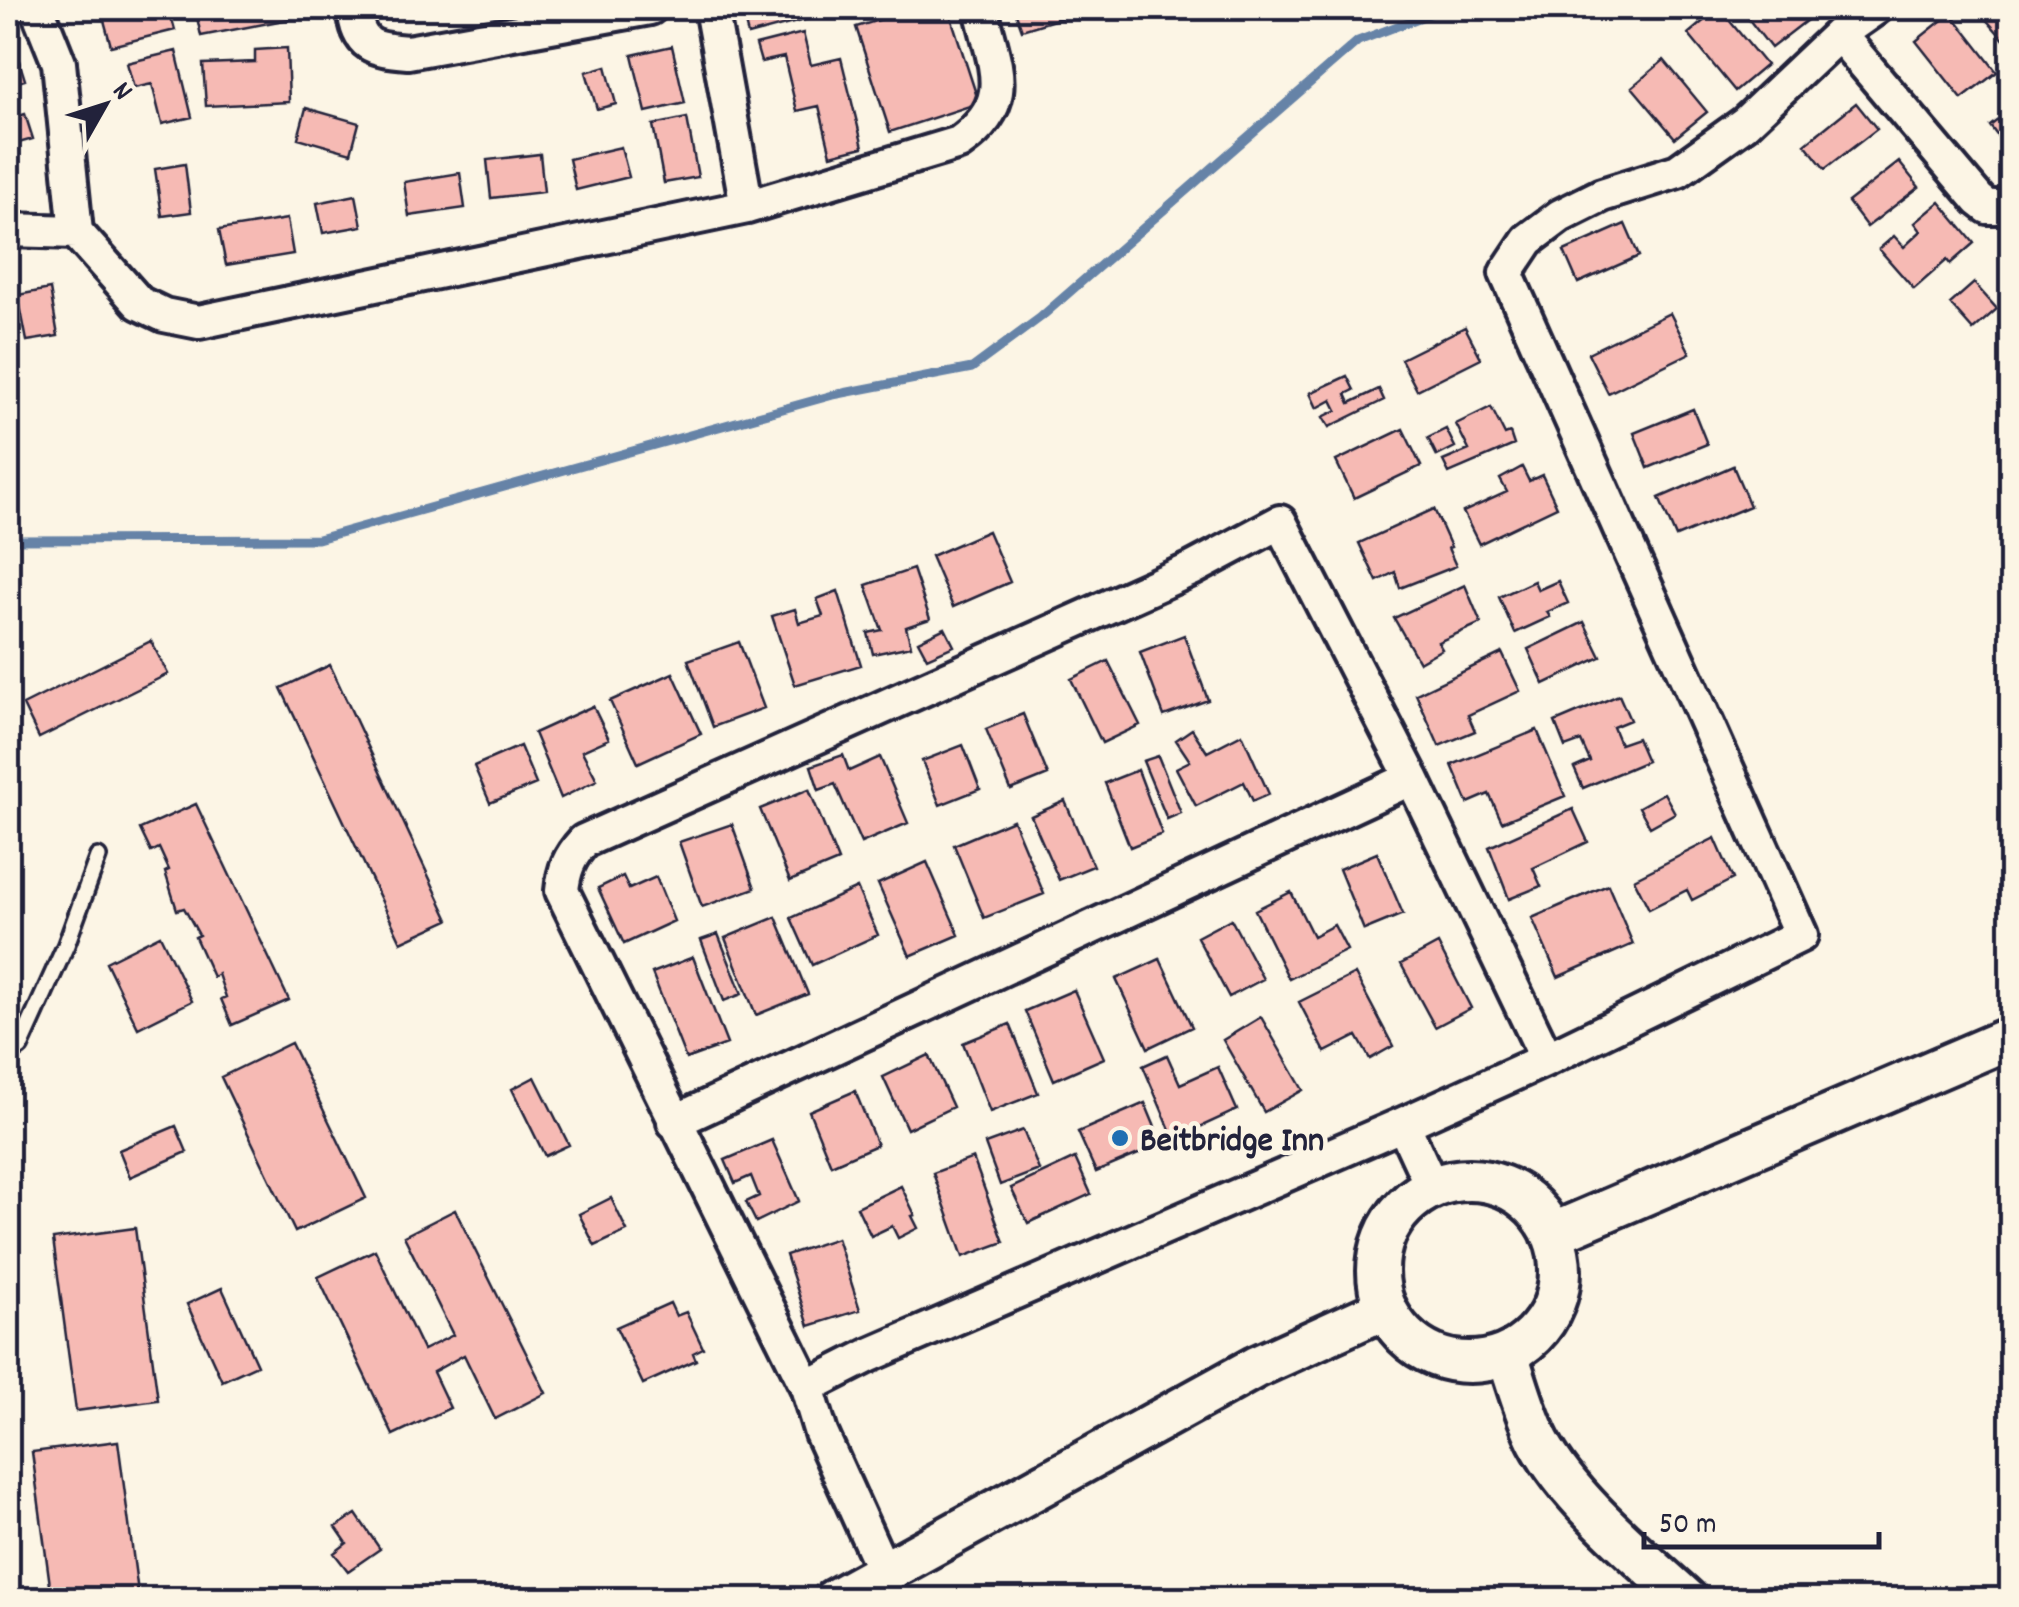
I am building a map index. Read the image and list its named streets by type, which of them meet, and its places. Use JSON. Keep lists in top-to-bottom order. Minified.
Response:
{"places":["Beitbridge Inn"],"scale_bar":"50 m","north":"top right"}
